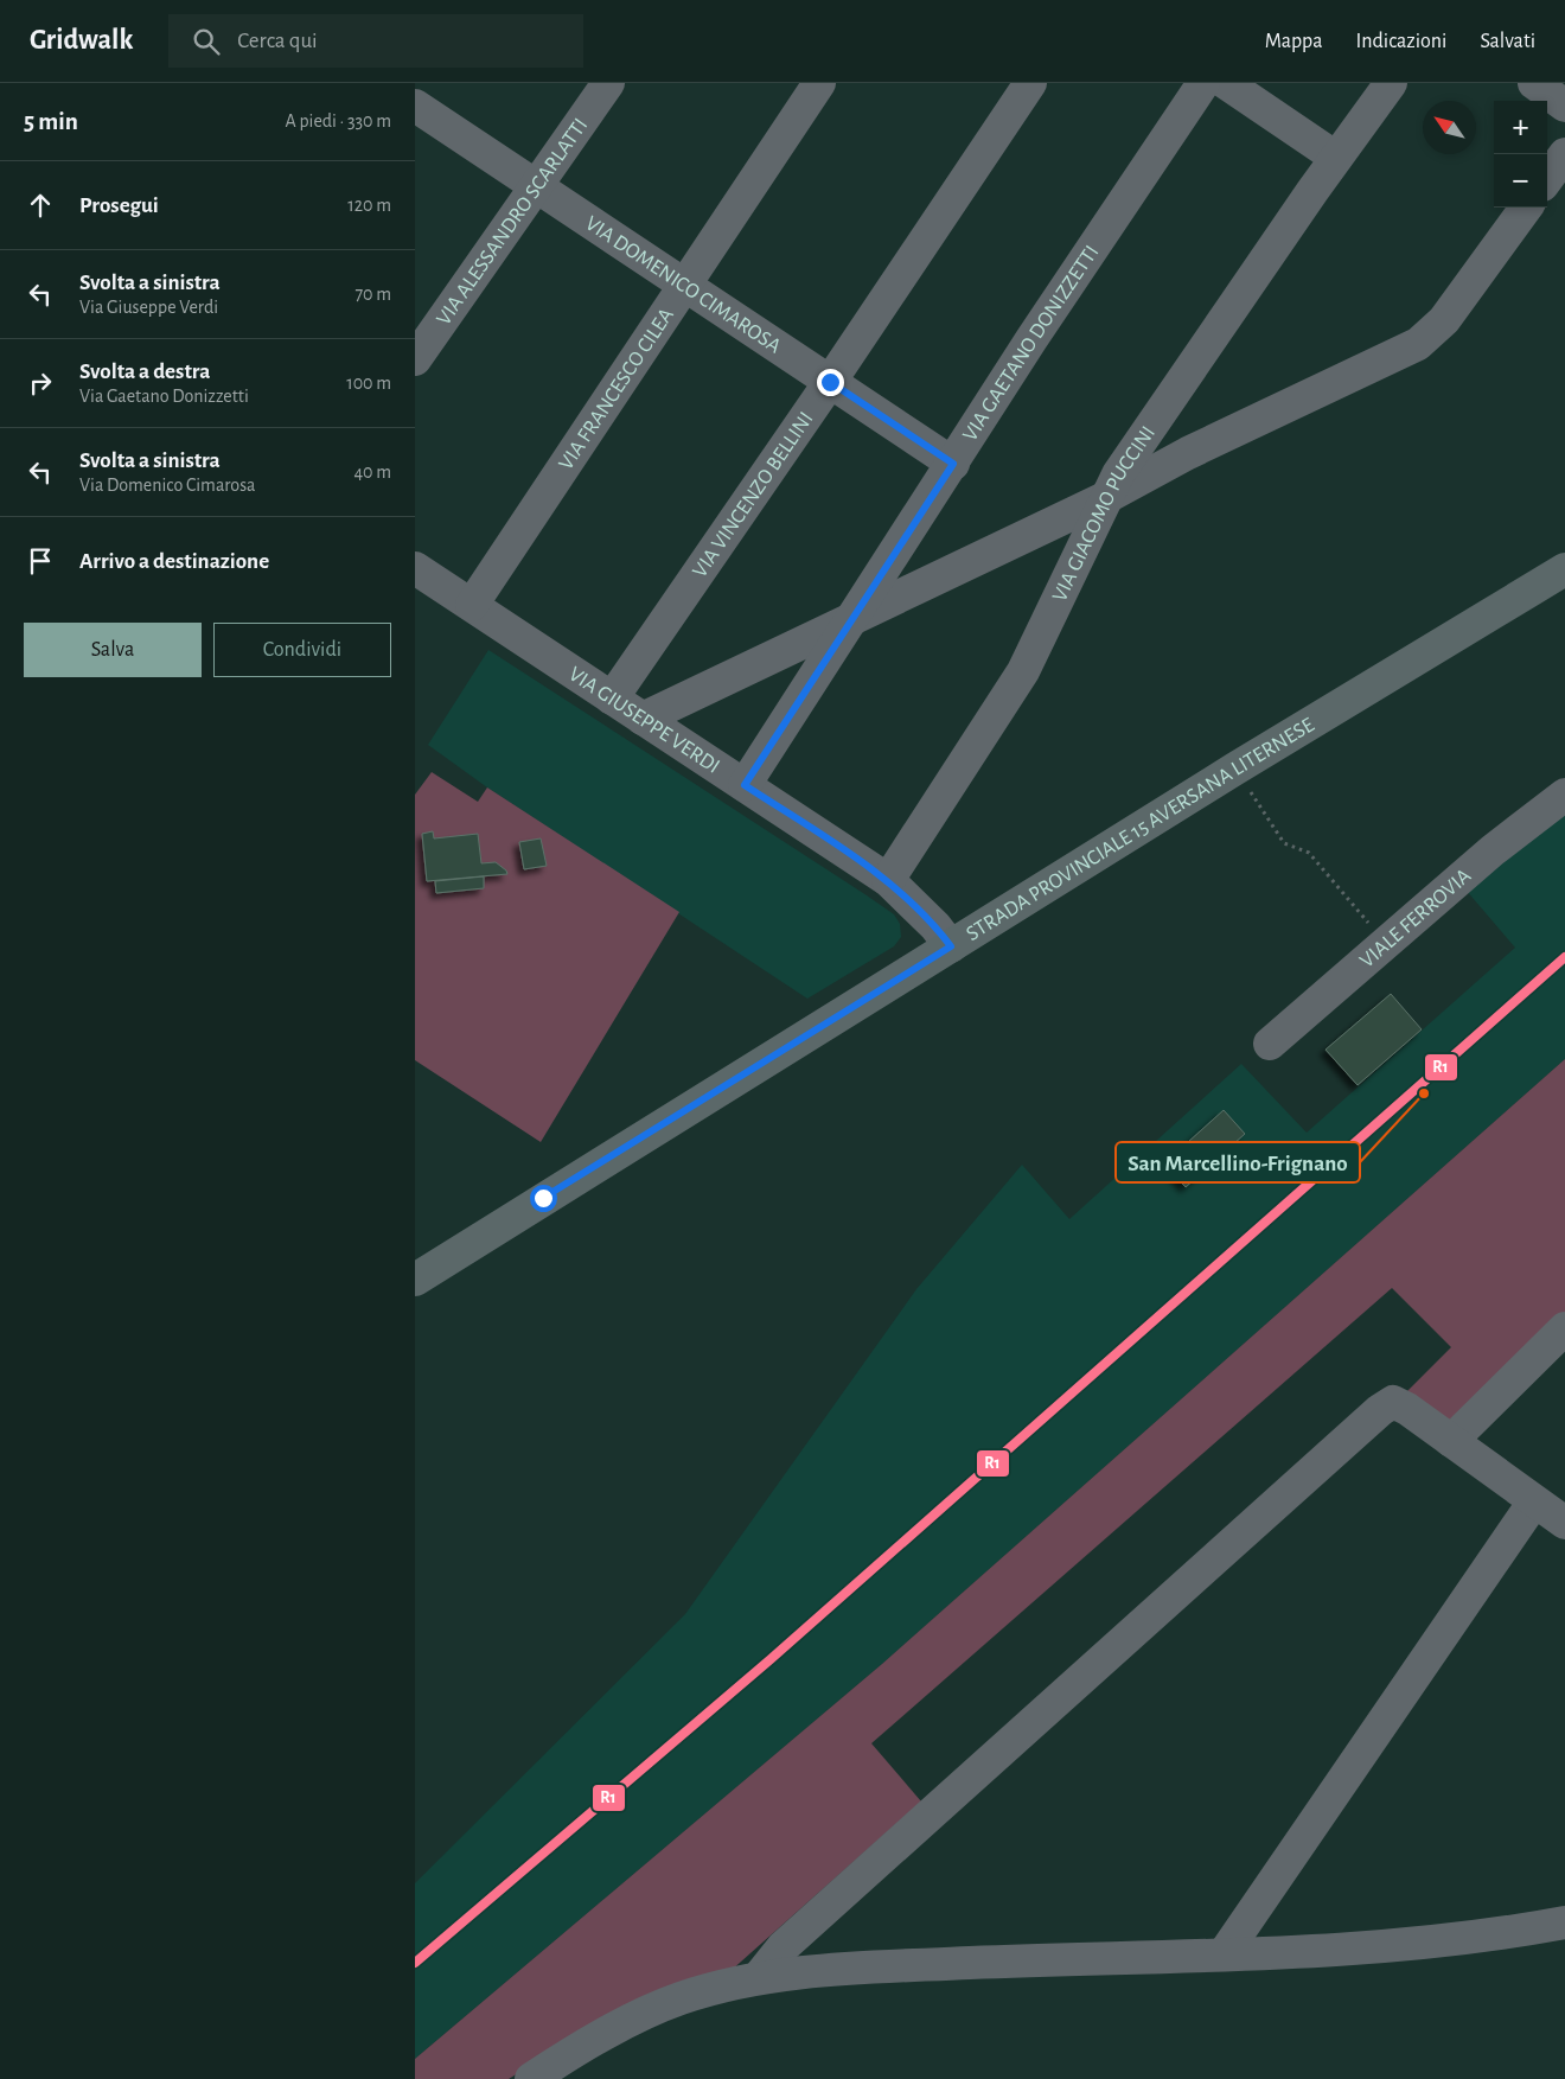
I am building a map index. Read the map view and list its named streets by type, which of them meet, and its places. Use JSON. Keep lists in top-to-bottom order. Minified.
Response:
{"streets":{"main road":["STRADA PROVINCIALE 15 AVERSANA LITERNESE"],"street":["VIA ALESSANDRO SCARLATTI","VIA DOMENICO CIMAROSA","VIA GAETANO DONIZZETTI","VIA FRANCESCO CILEA","VIA VINCENZO BELLINI","VIA GIACOMO PUCCINI","VIA GIUSEPPE VERDI","VIALE FERROVIA"]},"crossings":[["VIA ALESSANDRO SCARLATTI","VIA DOMENICO CIMAROSA"],["VIA DOMENICO CIMAROSA","VIA GAETANO DONIZZETTI"],["VIA DOMENICO CIMAROSA","VIA FRANCESCO CILEA"],["VIA DOMENICO CIMAROSA","VIA VINCENZO BELLINI"],["VIA GAETANO DONIZZETTI","VIA GIUSEPPE VERDI"],["VIA FRANCESCO CILEA","VIA GIUSEPPE VERDI"],["VIA VINCENZO BELLINI","VIA GIUSEPPE VERDI"],["VIA GIACOMO PUCCINI","VIA GIUSEPPE VERDI"],["VIA GIUSEPPE VERDI","STRADA PROVINCIALE 15 AVERSANA LITERNESE"]],"places":["San Marcellino-Frignano"],"lines":["transit line R1"],"north":"top left","page":{"header":"Gridwalk","search":"Cerca qui","nav":["Mappa","Indicazioni","Salvati"],"heading":["5 min","A piedi · 330 m"],"map_buttons":["+","−"],"list":[["Prosegui","120 m"],["Svolta a sinistra","Via Giuseppe Verdi","70 m"],["Svolta a destra","Via Gaetano Donizzetti","100 m"],["Svolta a sinistra","Via Domenico Cimarosa","40 m"],"Arrivo a destinazione"],"buttons":["Salva","Condividi"]}}
